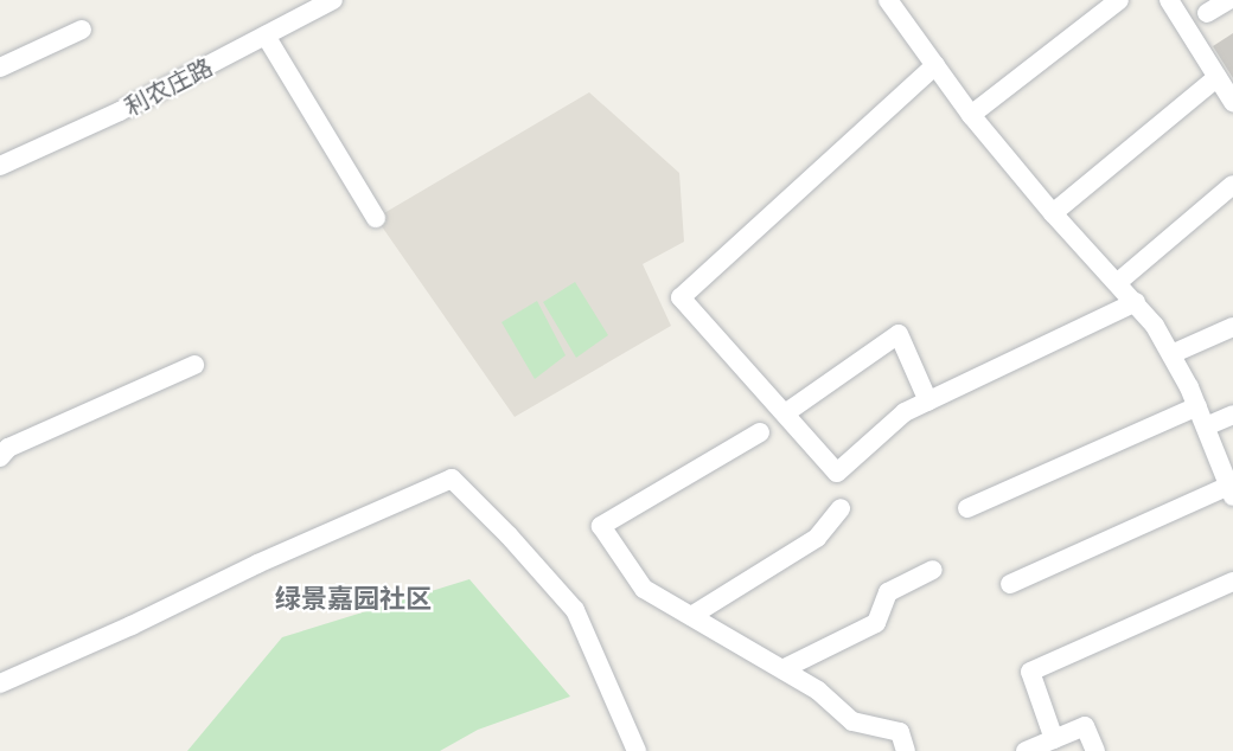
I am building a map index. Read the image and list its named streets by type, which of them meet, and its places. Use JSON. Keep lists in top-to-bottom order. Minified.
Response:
{"streets":{"street":["利农庄路"]},"districts":["绿景嘉园社区"]}
